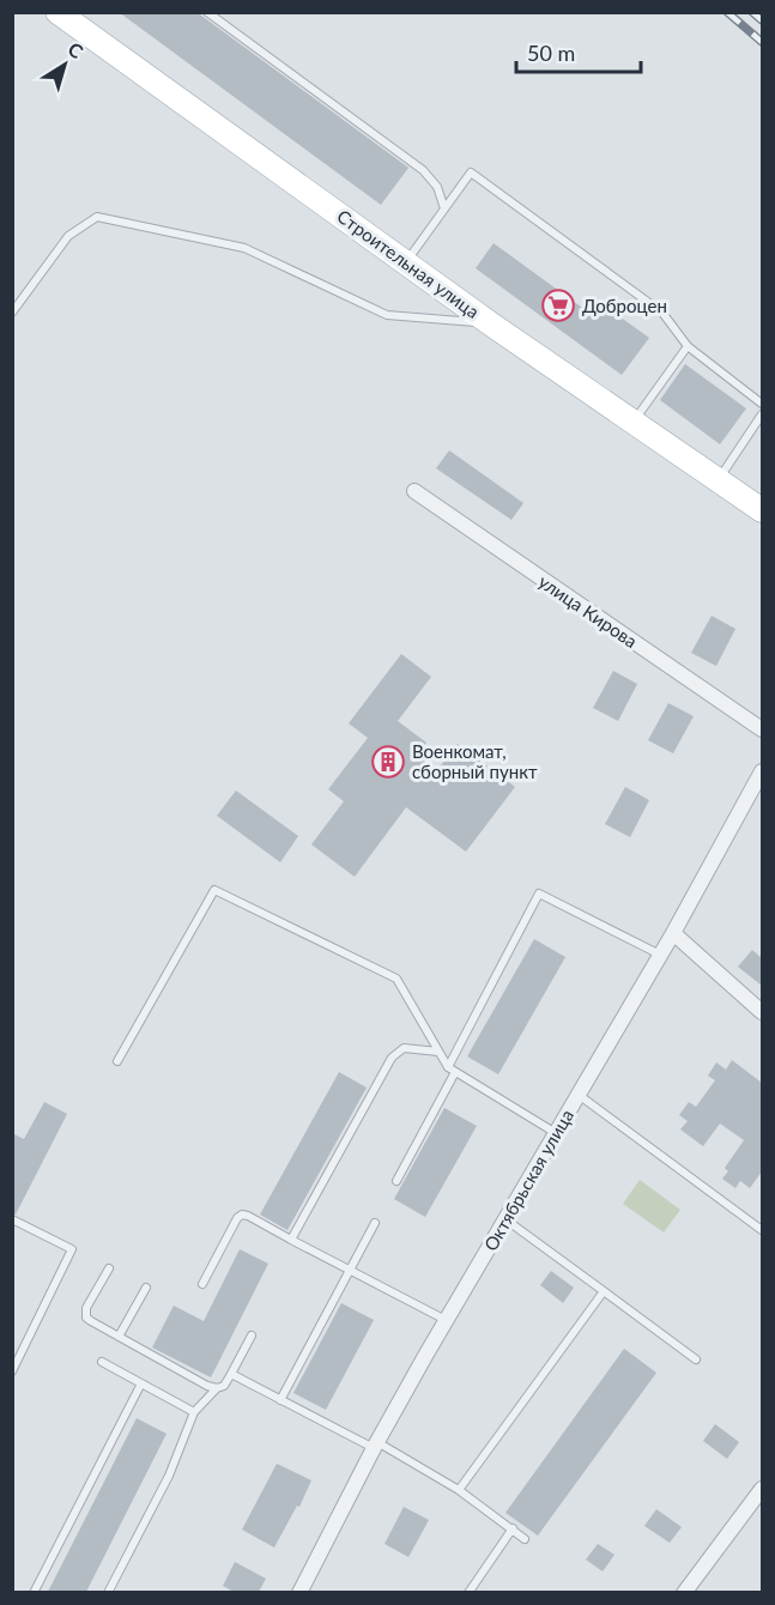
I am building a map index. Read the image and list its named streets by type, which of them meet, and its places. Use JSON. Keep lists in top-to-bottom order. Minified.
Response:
{"streets":{"main road":["Строительная улица"],"street":["улица Кирова","Октябрьская улица"]},"places":{"supermarket":["Доброцен"],"building":["Военкомат, сборный пункт"]},"scale_bar":"50 m","north":"top right"}
